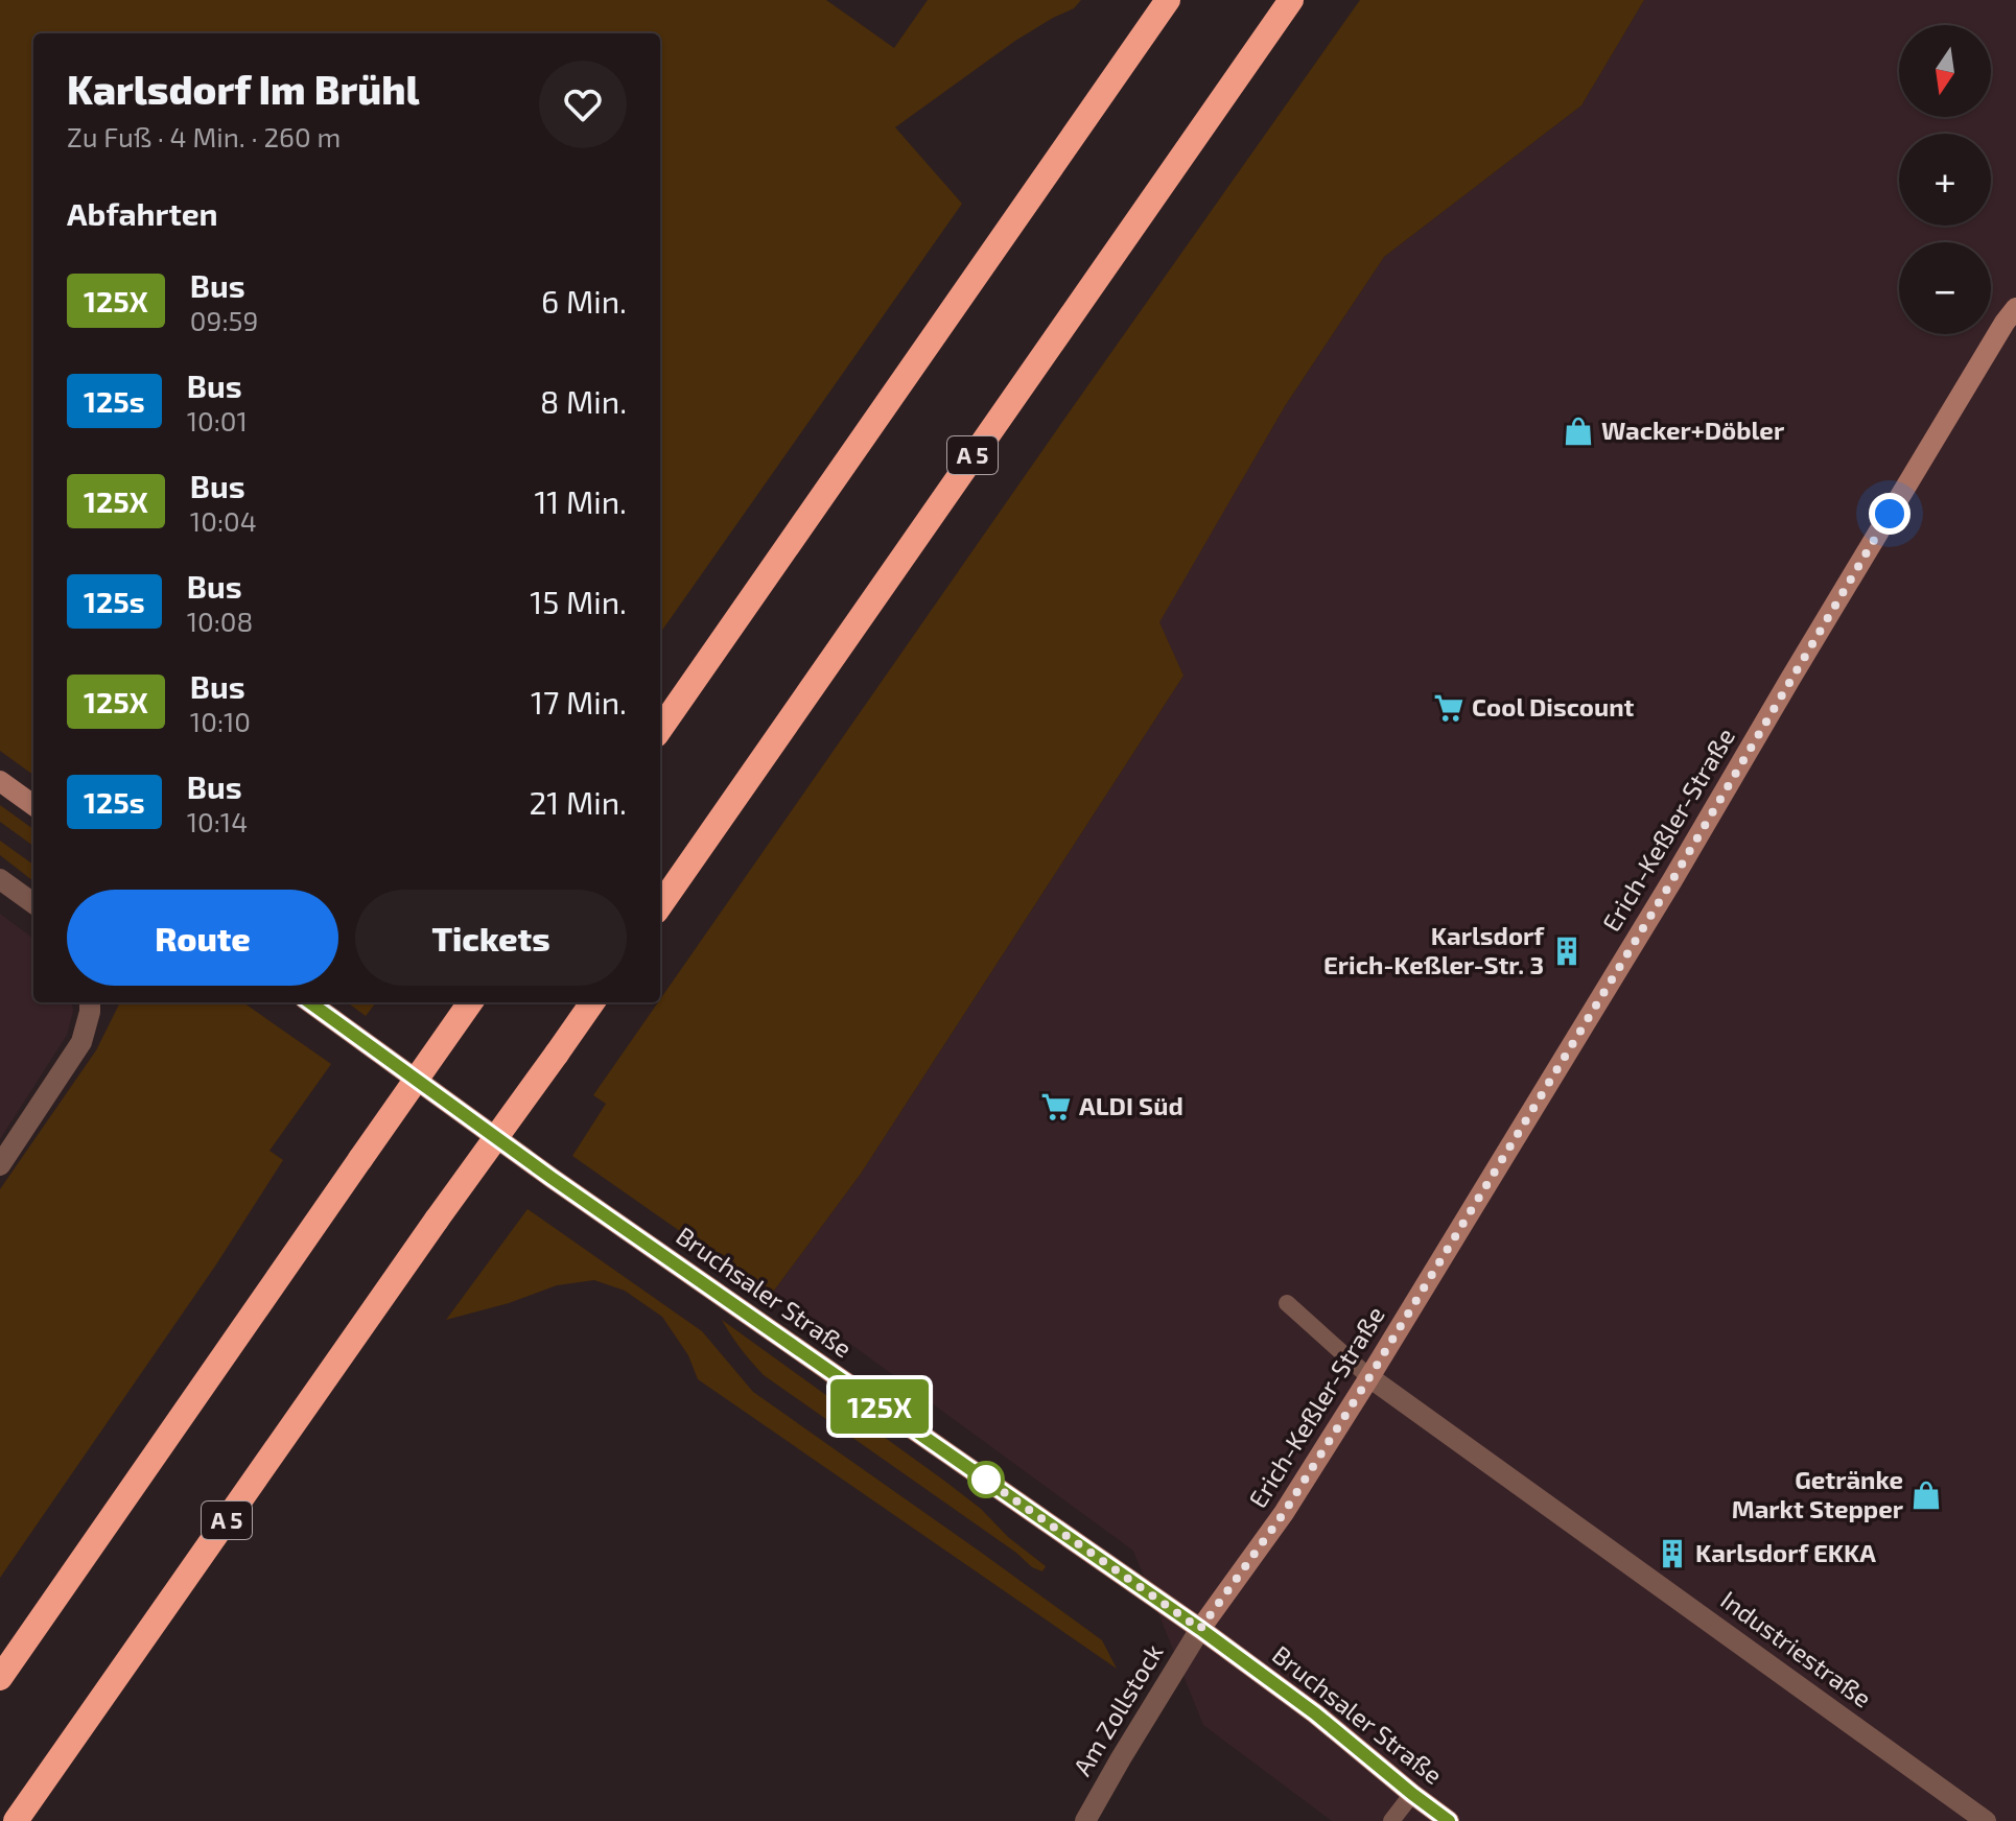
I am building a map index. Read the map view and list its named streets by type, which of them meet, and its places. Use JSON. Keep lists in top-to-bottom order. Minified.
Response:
{"streets":{"highway":["A 5"],"street":["Erich-Keßler-Straße","Bruchsaler Straße","Industriestraße","Am Zollstock"]},"crossings":[["Erich-Keßler-Straße","Bruchsaler Straße"],["Erich-Keßler-Straße","Industriestraße"],["Erich-Keßler-Straße","Am Zollstock"],["Bruchsaler Straße","Am Zollstock"]],"places":{"shop":["Wacker+Döbler","Getränke Markt Stepper"],"supermarket":["Cool Discount","ALDI Süd"],"building":["Karlsdorf Erich-Keßler-Str. 3","Karlsdorf EKKA"]},"lines":["bus line 125X"],"north":"bottom","page":{"on_map":"125X","map_buttons":["+","−"],"heading":[["Karlsdorf Im Brühl","Zu Fuß · 4 Min. · 260 m"],"Abfahrten"],"list":[{"mark":"125X","name":"Bus","note":"09:59","value":"6 Min."},{"mark":"125s","name":"Bus","note":"10:01","value":"8 Min."},{"mark":"125X","name":"Bus","note":"10:04","value":"11 Min."},{"mark":"125s","name":"Bus","note":"10:08","value":"15 Min."},{"mark":"125X","name":"Bus","note":"10:10","value":"17 Min."},{"mark":"125s","name":"Bus","note":"10:14","value":"21 Min."}],"buttons":["Route","Tickets"]}}
